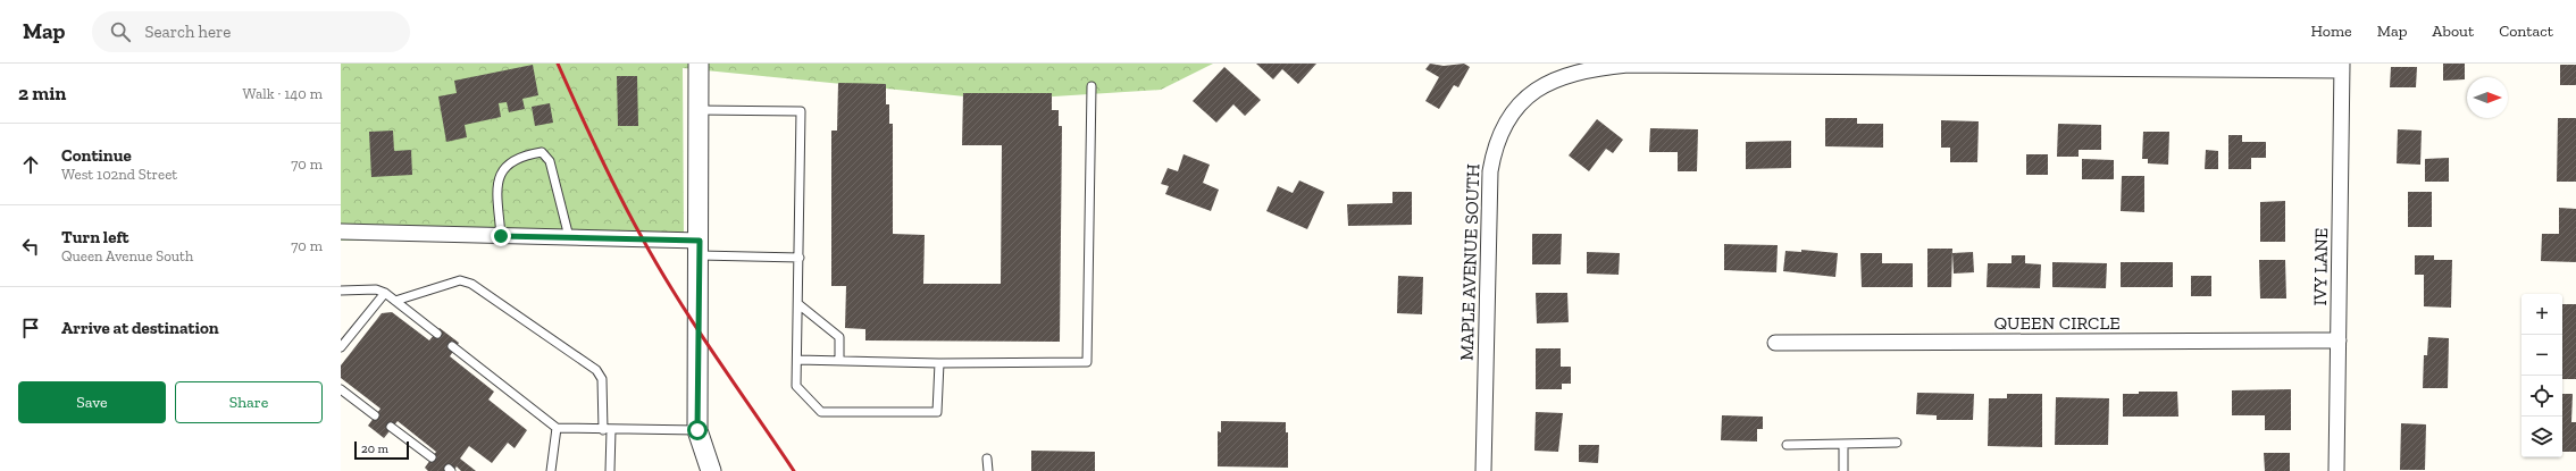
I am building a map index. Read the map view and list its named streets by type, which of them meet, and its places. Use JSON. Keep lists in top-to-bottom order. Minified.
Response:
{"streets":{"street":["MAPLE AVENUE SOUTH","IVY LANE","QUEEN CIRCLE"]},"crossings":[["MAPLE AVENUE SOUTH","IVY LANE"],["IVY LANE","QUEEN CIRCLE"]],"scale_bar":"20 m","north":"right","page":{"header":"Map","search":"Search here","nav":["Home","Map","About","Contact"],"heading":["2 min","Walk · 140 m"],"list":[["Continue","West 102nd Street","70 m"],["Turn left","Queen Avenue South","70 m"],"Arrive at destination"],"map_buttons":["+","−"],"buttons":["Save","Share"],"scale":"20 m"}}
